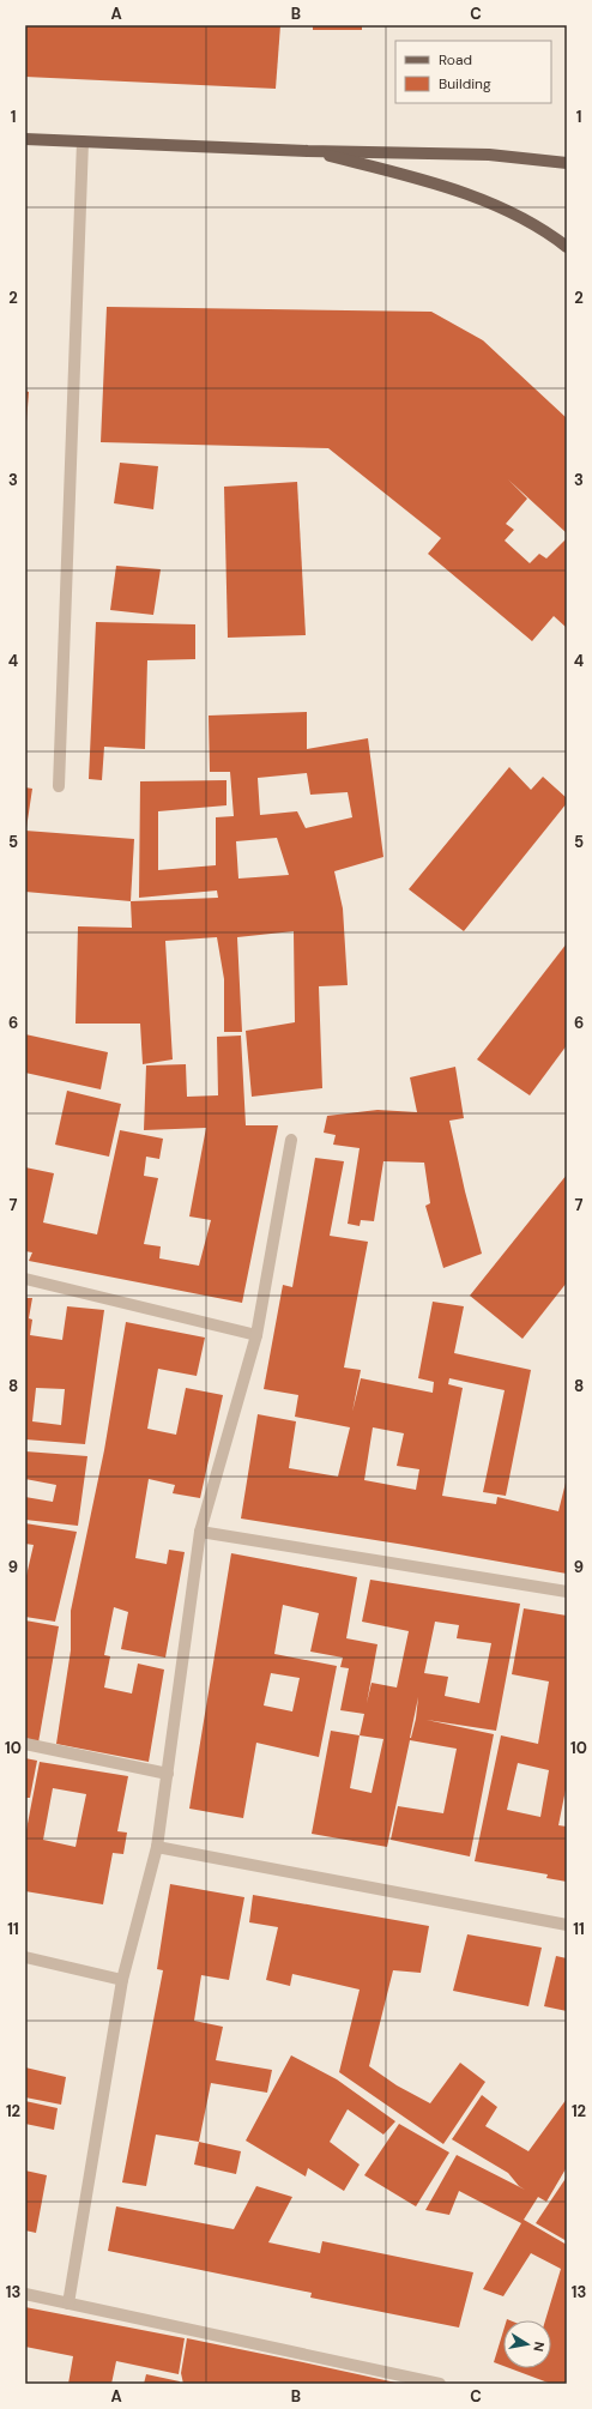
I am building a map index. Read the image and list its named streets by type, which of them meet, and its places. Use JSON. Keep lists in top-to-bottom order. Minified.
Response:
{"legend":["Road","Building"],"north":"right","grid":{"columns":["A","B","C"],"rows":["1","2","3","4","5","6","7","8","9","10","11","12","13"]}}
